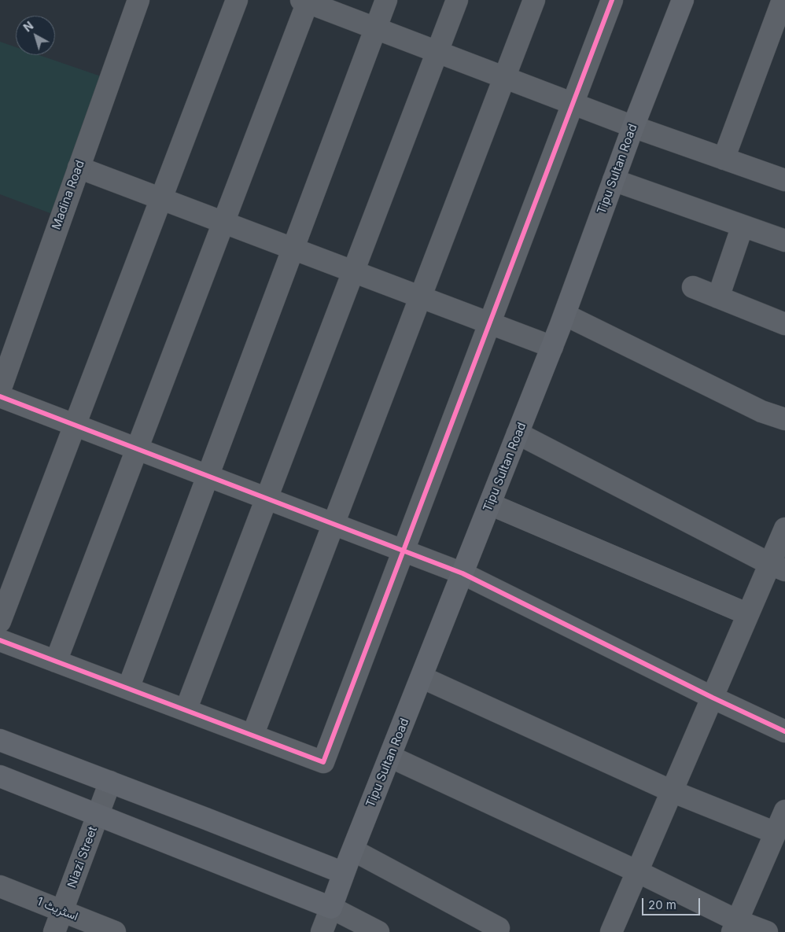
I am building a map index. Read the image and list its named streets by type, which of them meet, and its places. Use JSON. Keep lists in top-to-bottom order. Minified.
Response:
{"streets":{"main road":["Tipu Sultan Road"],"street":["Madina Road","Niazi Street","اسٹریٹ 1"]},"crossings":[["Niazi Street","اسٹریٹ 1"]],"scale_bar":"20 m","north":"top left"}
